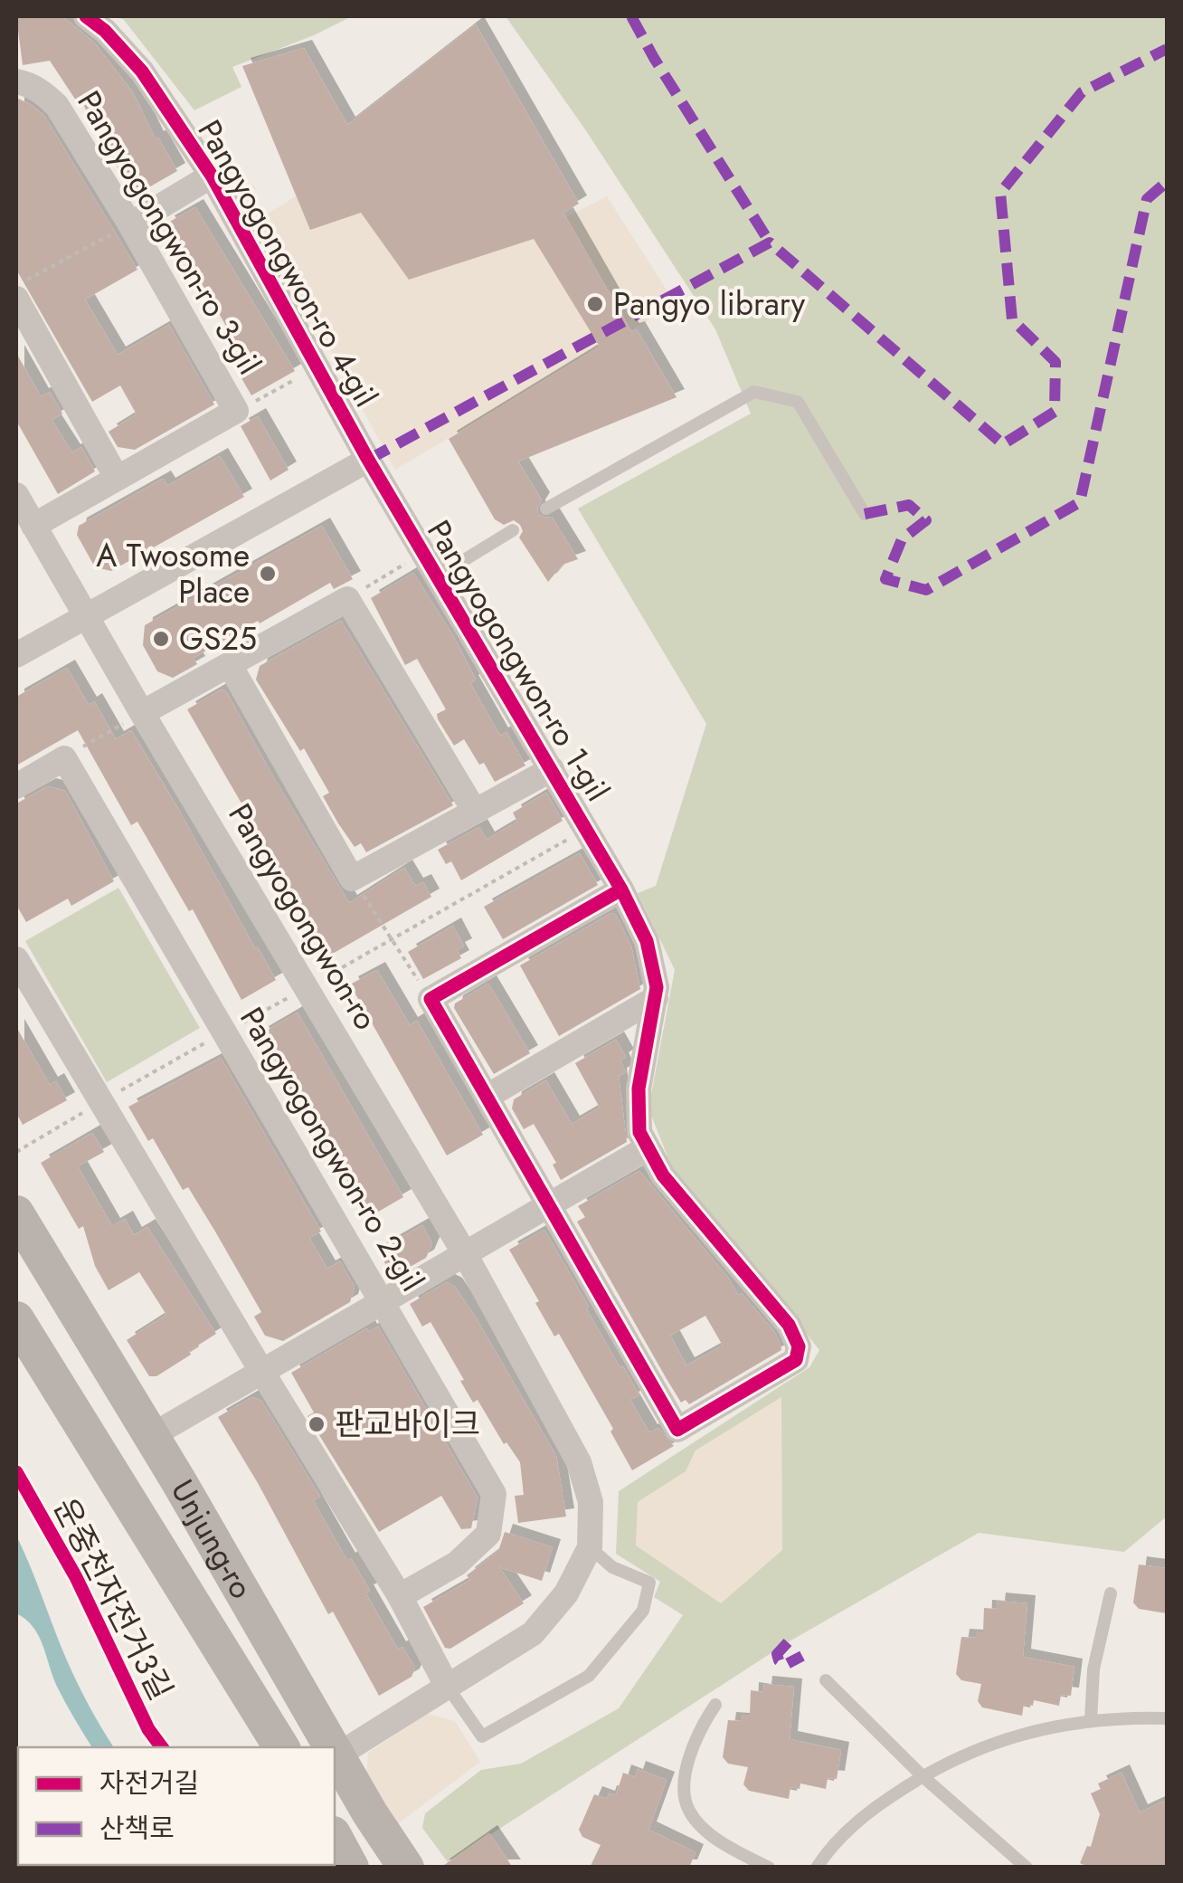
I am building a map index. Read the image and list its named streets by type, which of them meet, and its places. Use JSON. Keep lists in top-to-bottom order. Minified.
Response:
{"streets":{"main road":["Unjung-ro"],"street":["Pangyogongwon-ro 3-gil","Pangyogongwon-ro 4-gil","Pangyogongwon-ro 1-gil","Pangyogongwon-ro","Pangyogongwon-ro 2-gil"],"cycle path":["운중천자전거3길"]},"crossings":[["Pangyogongwon-ro 3-gil","Pangyogongwon-ro"],["Pangyogongwon-ro 4-gil","Pangyogongwon-ro 1-gil"],["Pangyogongwon-ro","Unjung-ro"]],"places":["Pangyo library","A Twosome Place","GS25","판교바이크"],"legend":["자전거길","산책로"]}
